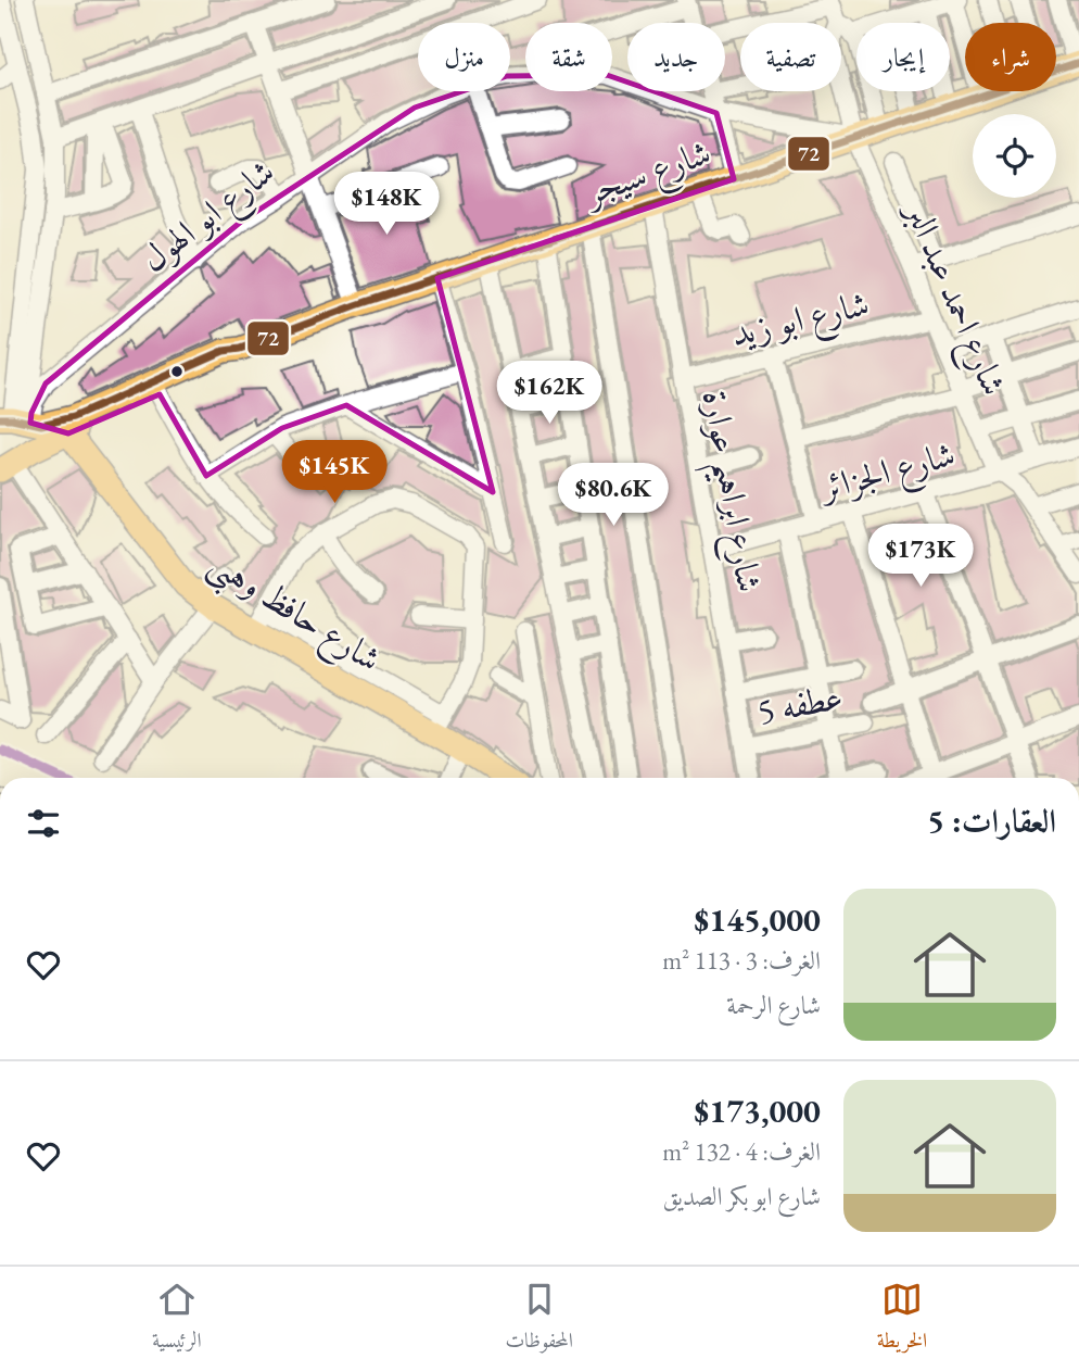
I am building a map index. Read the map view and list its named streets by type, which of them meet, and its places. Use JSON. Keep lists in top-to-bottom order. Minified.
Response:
{"streets":{"main road":["شارع سيجر","شارع حافظ وهبى"],"street":["شارع ابو الهول","شارع احمد عبد البر","شارع ابو زيد","شارع الجزائر","شارع ابراهيم عوارة","عطفه 5"]},"crossings":[["شارع سيجر","شارع ابو الهول"],["شارع سيجر","شارع احمد عبد البر"],["شارع سيجر","شارع ابراهيم عوارة"],["شارع سيجر","شارع حافظ وهبى"],["شارع ابو الهول","شارع احمد عبد البر"],["شارع احمد عبد البر","شارع ابو زيد"],["شارع احمد عبد البر","شارع الجزائر"],["شارع ابو زيد","شارع ابراهيم عوارة"],["شارع الجزائر","شارع ابراهيم عوارة"],["شارع ابراهيم عوارة","عطفه 5"]],"lines":["transit line 72"],"page":{"chip":["شراء","إيجار","تصفية","جديد","شقة","منزل"],"price":["$148K","$162K","$145K","$80.6K","$173K"],"heading":"العقارات: 5","list":[{"name":"$145,000","note":"الغرف: 3 · 113 m² · شارع الرحمة"},{"name":"$173,000","note":"الغرف: 4 · 132 m² · شارع ابو بكر الصديق"}],"tabs":["الخريطة","المحفوظات","الرئيسية"]}}
